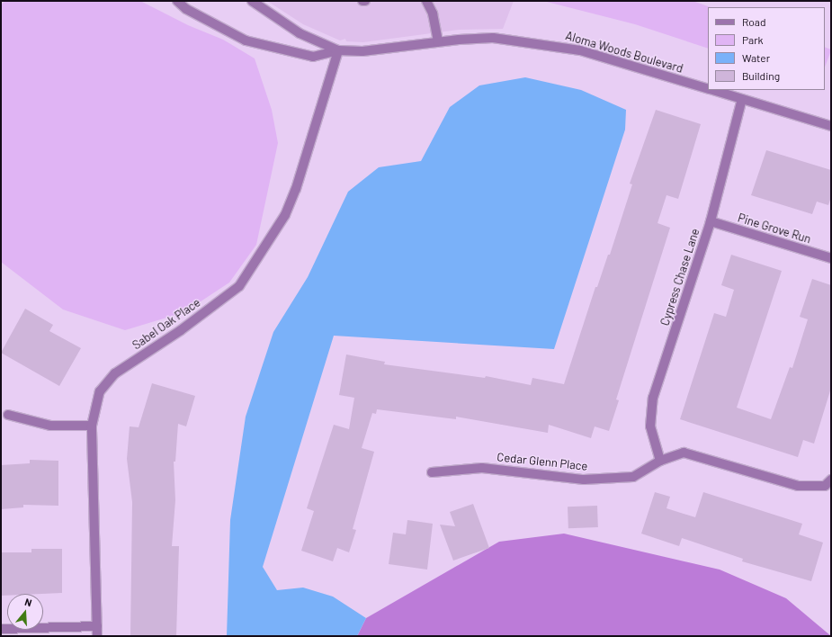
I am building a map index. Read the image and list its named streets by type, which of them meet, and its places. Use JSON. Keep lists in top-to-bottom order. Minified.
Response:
{"streets":{"street":["Aloma Woods Boulevard","Pine Grove Run","Cypress Chase Lane","Sabel Oak Place","Cedar Glenn Place"]},"crossings":[["Aloma Woods Boulevard","Cypress Chase Lane"],["Aloma Woods Boulevard","Sabel Oak Place"],["Pine Grove Run","Cypress Chase Lane"],["Cypress Chase Lane","Cedar Glenn Place"]],"legend":["Road","Park","Water","Building"],"north":"top"}
